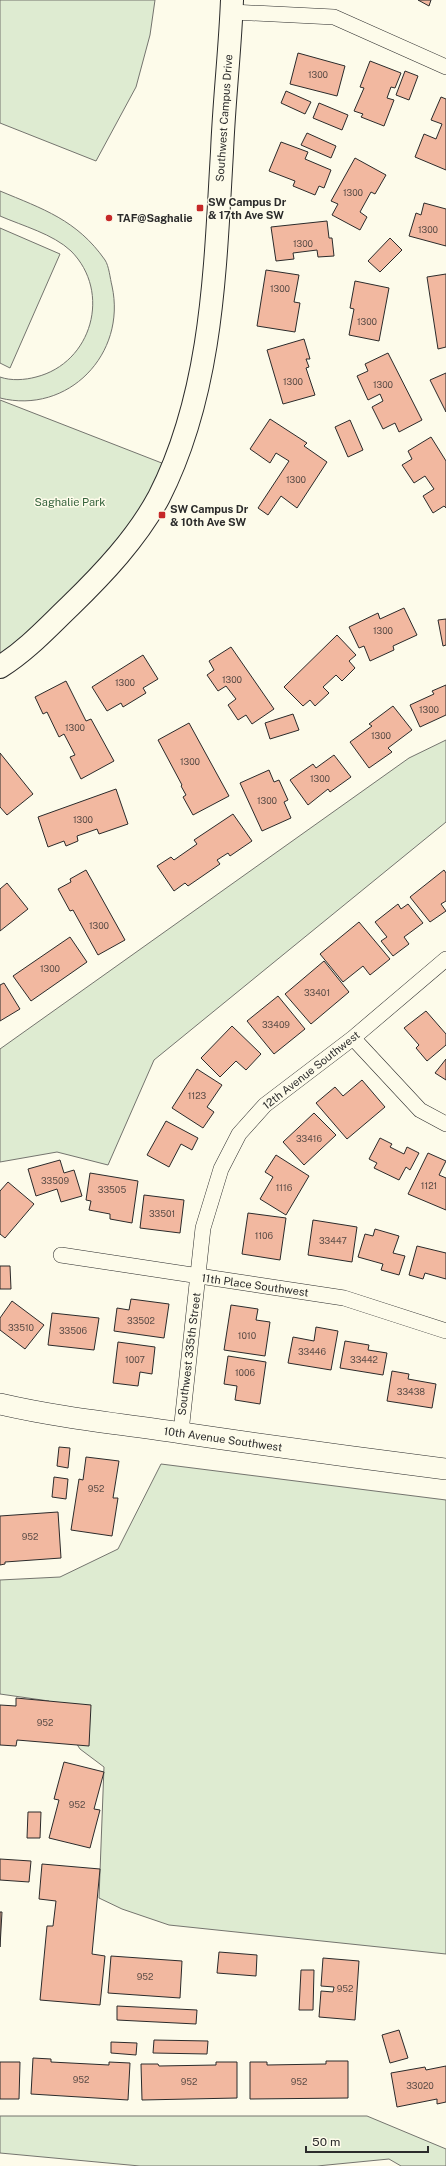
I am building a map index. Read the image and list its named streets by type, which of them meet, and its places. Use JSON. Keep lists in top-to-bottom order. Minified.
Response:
{"streets":{"main road":["Southwest Campus Drive"],"street":["12th Avenue Southwest","11th Place Southwest","Southwest 335th Street","10th Avenue Southwest"]},"crossings":[["12th Avenue Southwest","11th Place Southwest"],["12th Avenue Southwest","Southwest 335th Street"],["11th Place Southwest","Southwest 335th Street"],["Southwest 335th Street","10th Avenue Southwest"]],"parks":["Saghalie Park"],"places":{"transit":["SW Campus Dr & 17th Ave SW","SW Campus Dr & 10th Ave SW"],"other":["TAF@Saghalie"]},"house_numbers":["1300","1300","1300","1300","1300","1300","1300","1300","1300","1300","1300","1300","1300","1300","1300","1300","1300","1300","1300","1300","1300","33401","33409","1123","33416","33509","1121","1116","33505","33501","1106","33447","33502","33510","33506","1010","33446","1007","33442","1006","33438","952","952","952","952","952","952","952","952","952","33020"],"scale_bar":"50 m"}
